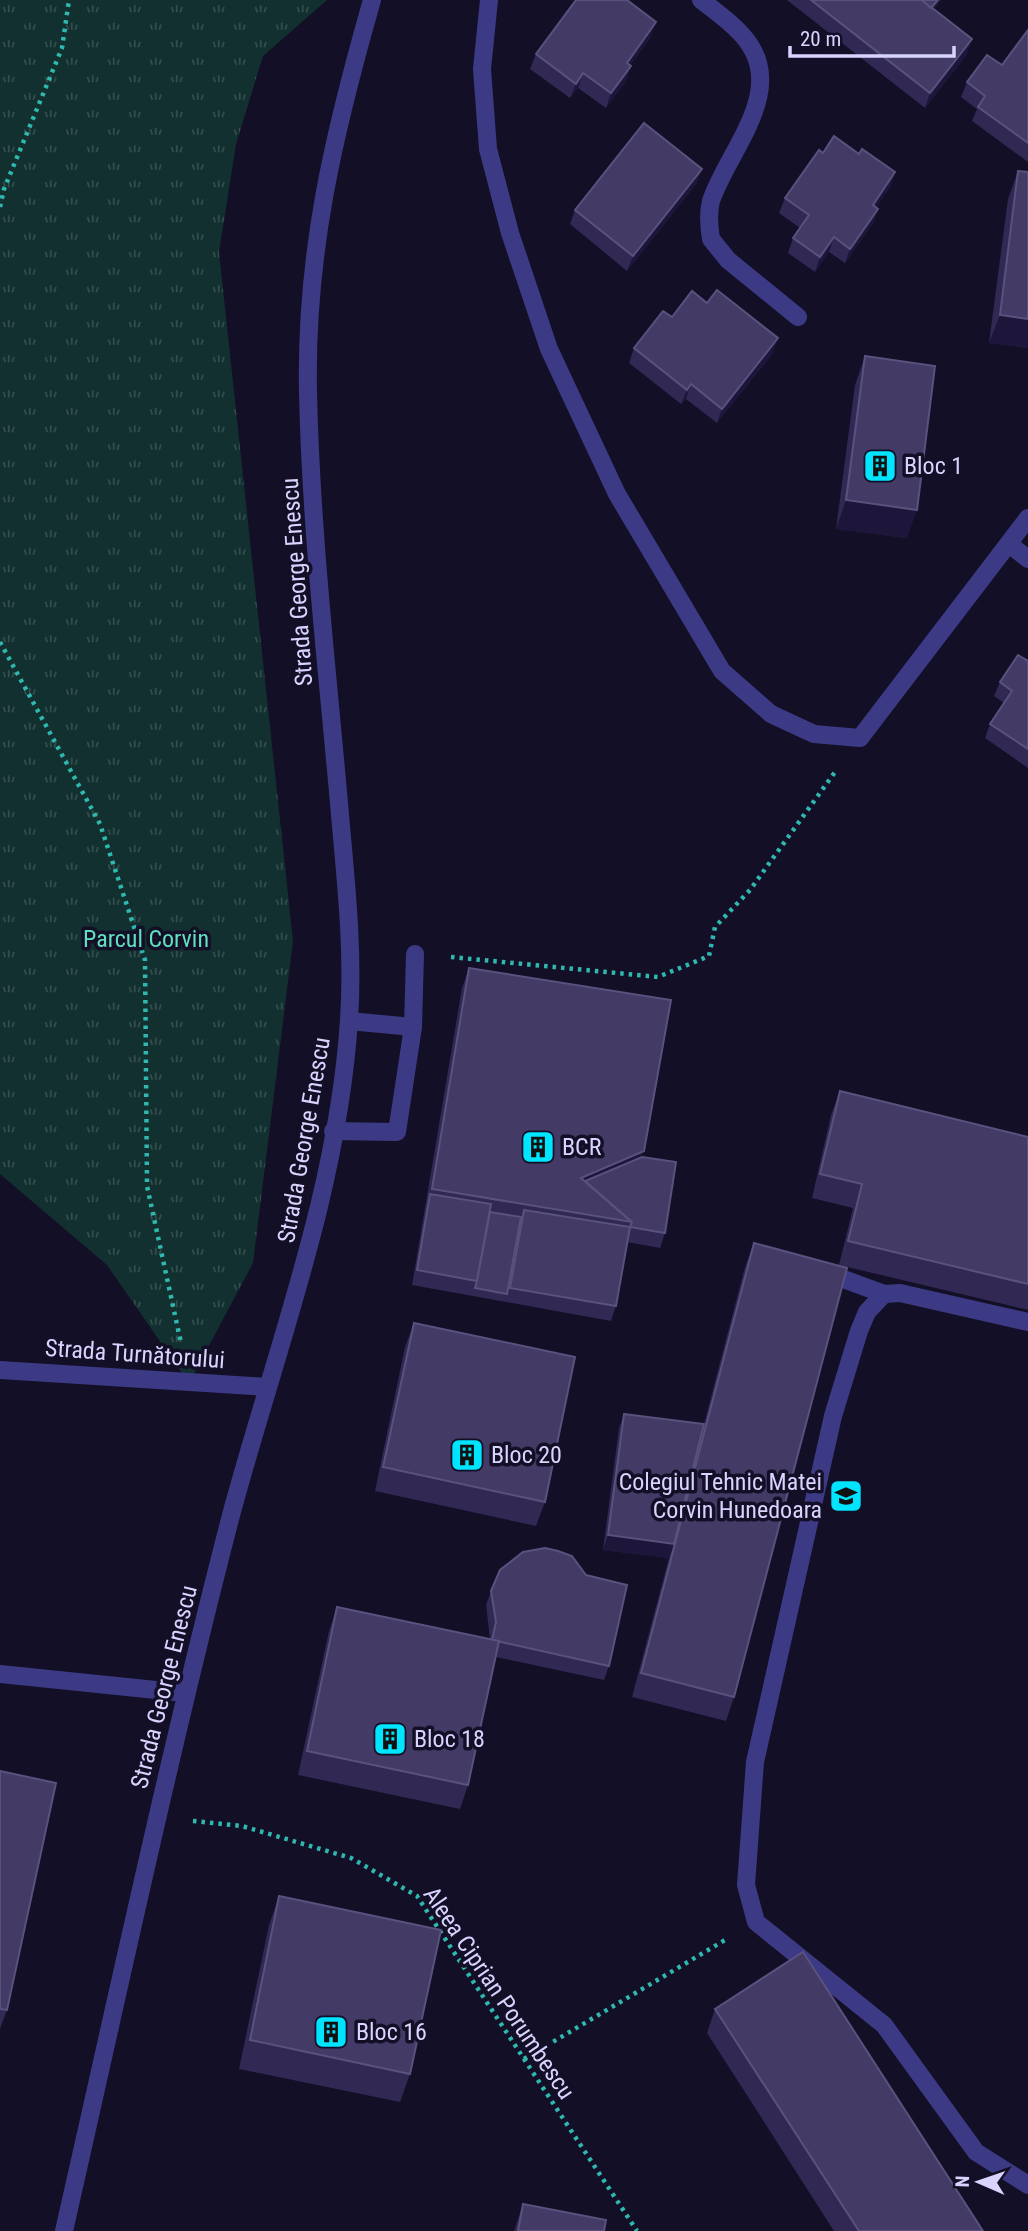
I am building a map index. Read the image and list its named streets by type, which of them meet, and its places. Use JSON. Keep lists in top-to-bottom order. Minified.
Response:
{"streets":{"street":["Strada George Enescu","Strada Turnătorului"],"path":["Aleea Ciprian Porumbescu"]},"crossings":[["Strada George Enescu","Strada Turnătorului"],["Strada George Enescu","Aleea Ciprian Porumbescu"]],"parks":["Parcul Corvin"],"places":{"building":["Bloc 1","BCR","Bloc 20","Bloc 18","Bloc 16"],"school or university":["Colegiul Tehnic Matei Corvin Hunedoara"]},"scale_bar":"20 m","north":"left"}
